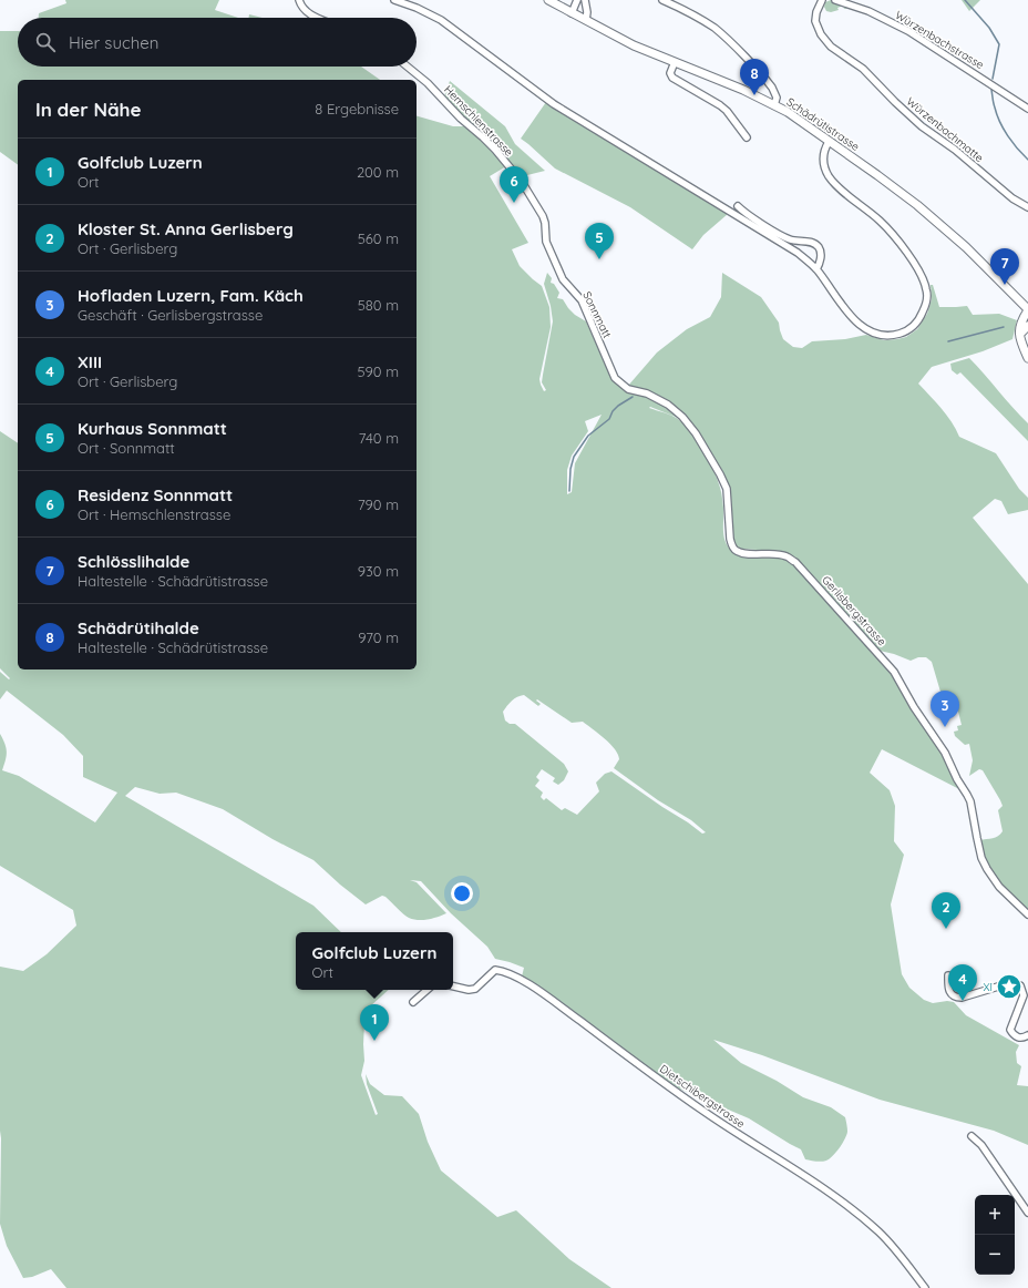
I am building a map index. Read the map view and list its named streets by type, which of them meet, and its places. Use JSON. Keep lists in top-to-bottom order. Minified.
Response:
{"streets":{"main road":["Schädrütistrasse"],"street":["Würzenbachstrasse","Hemschlenstrasse","Würzenbachmatte","Sonnmatt","Gerlisbergstrasse","Dietschibergstrasse"]},"crossings":[["Hemschlenstrasse","Sonnmatt"],["Sonnmatt","Gerlisbergstrasse"]],"places":{"place":["XI"]},"page":{"search":"Hier suchen","pins":["8","6","5","7","3","2","4","1"],"heading":["In der Nähe","8 Ergebnisse"],"list":[{"mark":"1","name":"Golfclub Luzern","note":"Ort","value":"200 m"},{"mark":"2","name":"Kloster St. Anna Gerlisberg","note":"Ort · Gerlisberg","value":"560 m"},{"mark":"3","name":"Hofladen Luzern, Fam. Käch","note":"Geschäft · Gerlisbergstrasse","value":"580 m"},{"mark":"4","name":"XIII","note":"Ort · Gerlisberg","value":"590 m"},{"mark":"5","name":"Kurhaus Sonnmatt","note":"Ort · Sonnmatt","value":"740 m"},{"mark":"6","name":"Residenz Sonnmatt","note":"Ort · Hemschlenstrasse","value":"790 m"},{"mark":"7","name":"Schlösslihalde","note":"Haltestelle · Schädrütistrasse","value":"930 m"},{"mark":"8","name":"Schädrütihalde","note":"Haltestelle · Schädrütistrasse","value":"970 m"}],"popup":["Golfclub Luzern","Ort"],"map_buttons":["+","−"]}}
